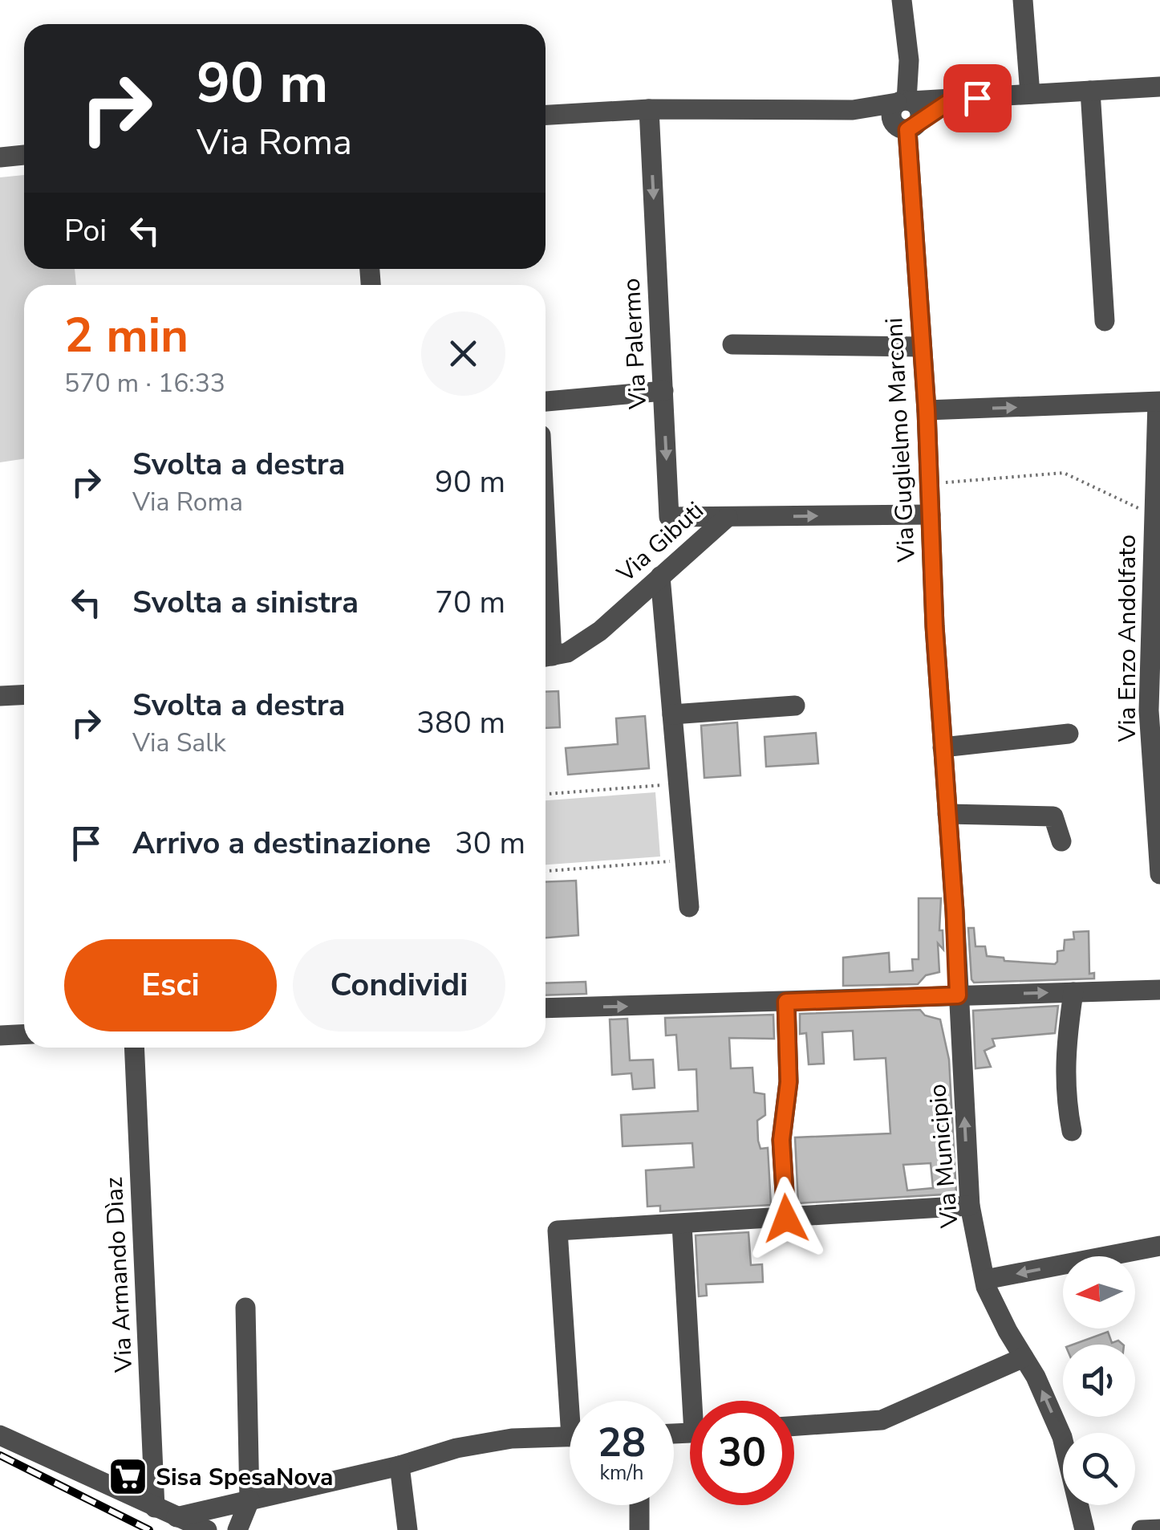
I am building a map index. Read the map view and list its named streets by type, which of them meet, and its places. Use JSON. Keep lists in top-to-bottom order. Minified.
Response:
{"streets":{"street":["Via Palermo","Via Guglielmo Marconi","Via Gibuti","Via Enzo Andolfato","Via Municipio","Via Armando Dìaz"]},"crossings":[["Via Palermo","Via Gibuti"],["Via Guglielmo Marconi","Via Gibuti"],["Via Guglielmo Marconi","Via Municipio"]],"one_way":["Via Palermo"],"places":{"supermarket":["Sisa SpesaNova"]},"north":"left","page":{"turn":["90 m","Via Roma"],"then":"Poi","heading":["2 min","570 m · 16:33"],"list":[{"name":"Svolta a destra","note":"Via Roma","value":"90 m"},{"name":"Svolta a sinistra","value":"70 m"},{"name":"Svolta a destra","note":"Via Salk","value":"380 m"},{"name":"Arrivo a destinazione","value":"30 m"}],"buttons":["Esci","Condividi"],"speed":"28 km/h","limit":"30"}}
